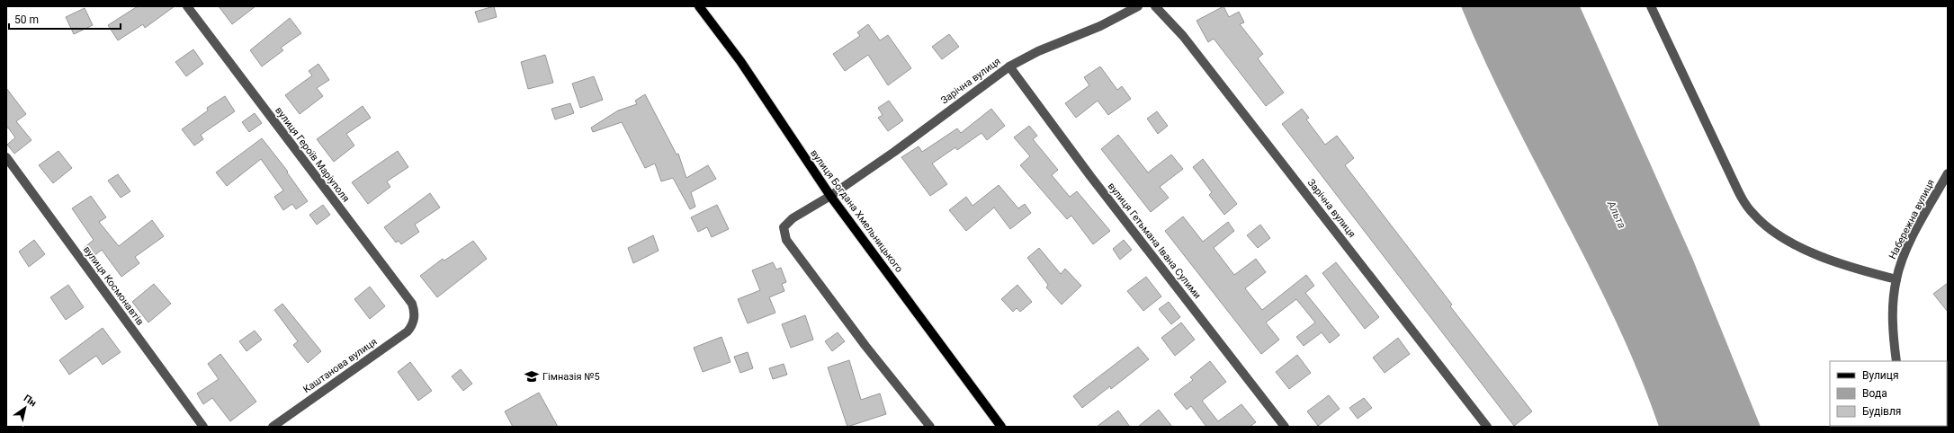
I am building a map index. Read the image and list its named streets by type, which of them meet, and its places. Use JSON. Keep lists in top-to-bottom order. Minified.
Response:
{"streets":{"main road":["вулиця Богдана Хмельницького"],"street":["Зарічна вулиця","вулиця Героїв Маріуполя","Набережна вулиця","вулиця Гетьмана Івана Сулими","вулиця Космонавтів","Каштанова вулиця"]},"crossings":[["Зарічна вулиця","вулиця Богдана Хмельницького"],["Зарічна вулиця","вулиця Гетьмана Івана Сулими"],["вулиця Героїв Маріуполя","Каштанова вулиця"]],"water":["Альта"],"places":{"school or university":["Гімназія №5"]},"legend":["Вулиця","Вода","Будівля"],"scale_bar":"50 m","north":"top right"}
